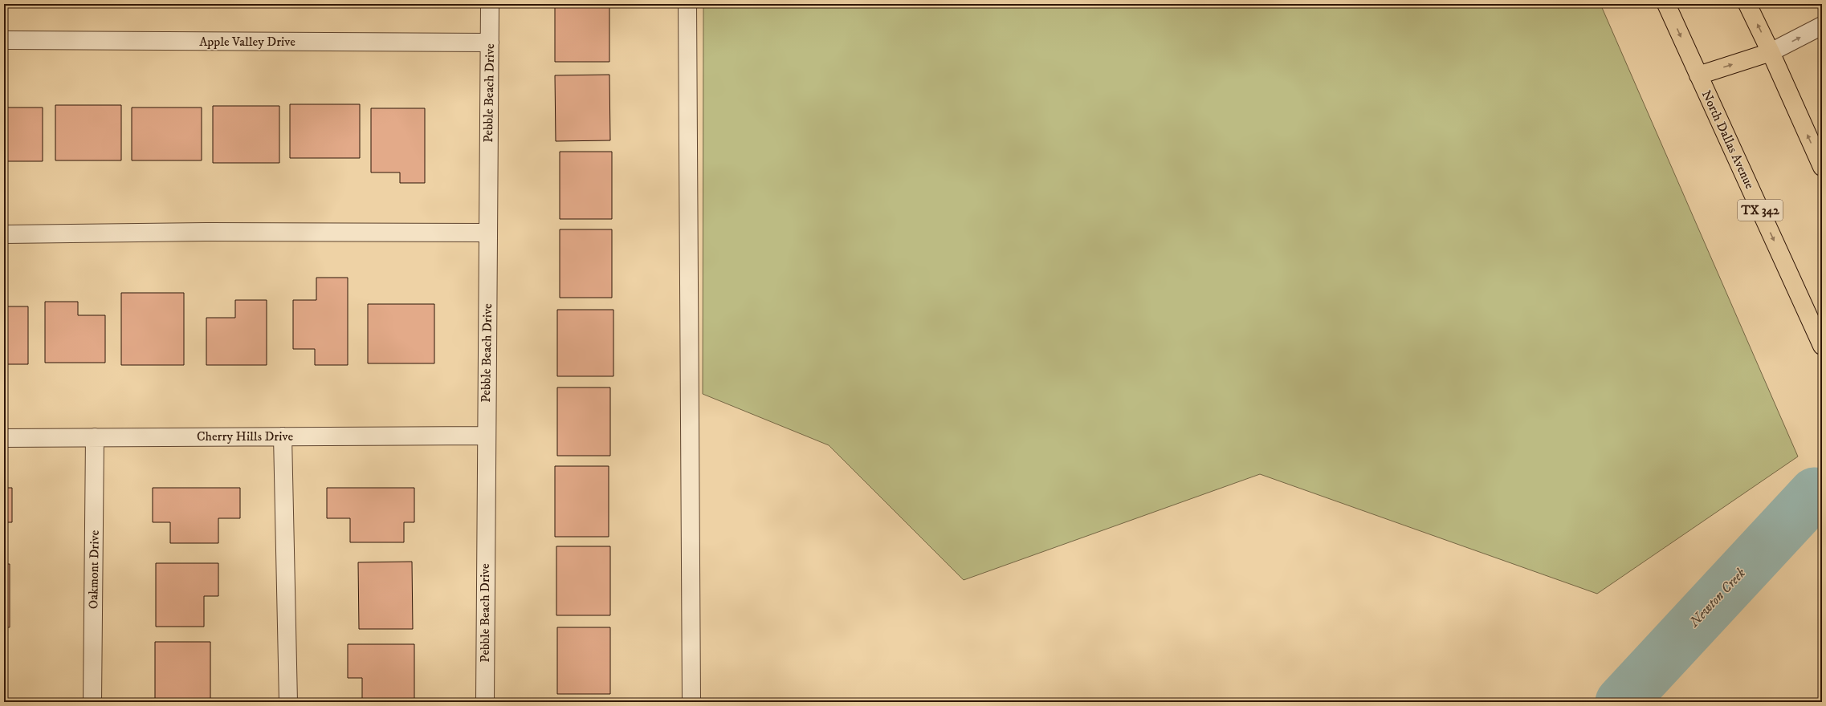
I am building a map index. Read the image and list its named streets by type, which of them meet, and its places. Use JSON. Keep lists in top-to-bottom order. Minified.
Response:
{"streets":{"main road":["North Dallas Avenue","TX 342"],"street":["Apple Valley Drive","Pebble Beach Drive","Cherry Hills Drive","Oakmont Drive"]},"crossings":[["Apple Valley Drive","Pebble Beach Drive"],["Pebble Beach Drive","Cherry Hills Drive"],["Cherry Hills Drive","Oakmont Drive"]],"water":["Newton Creek"]}
